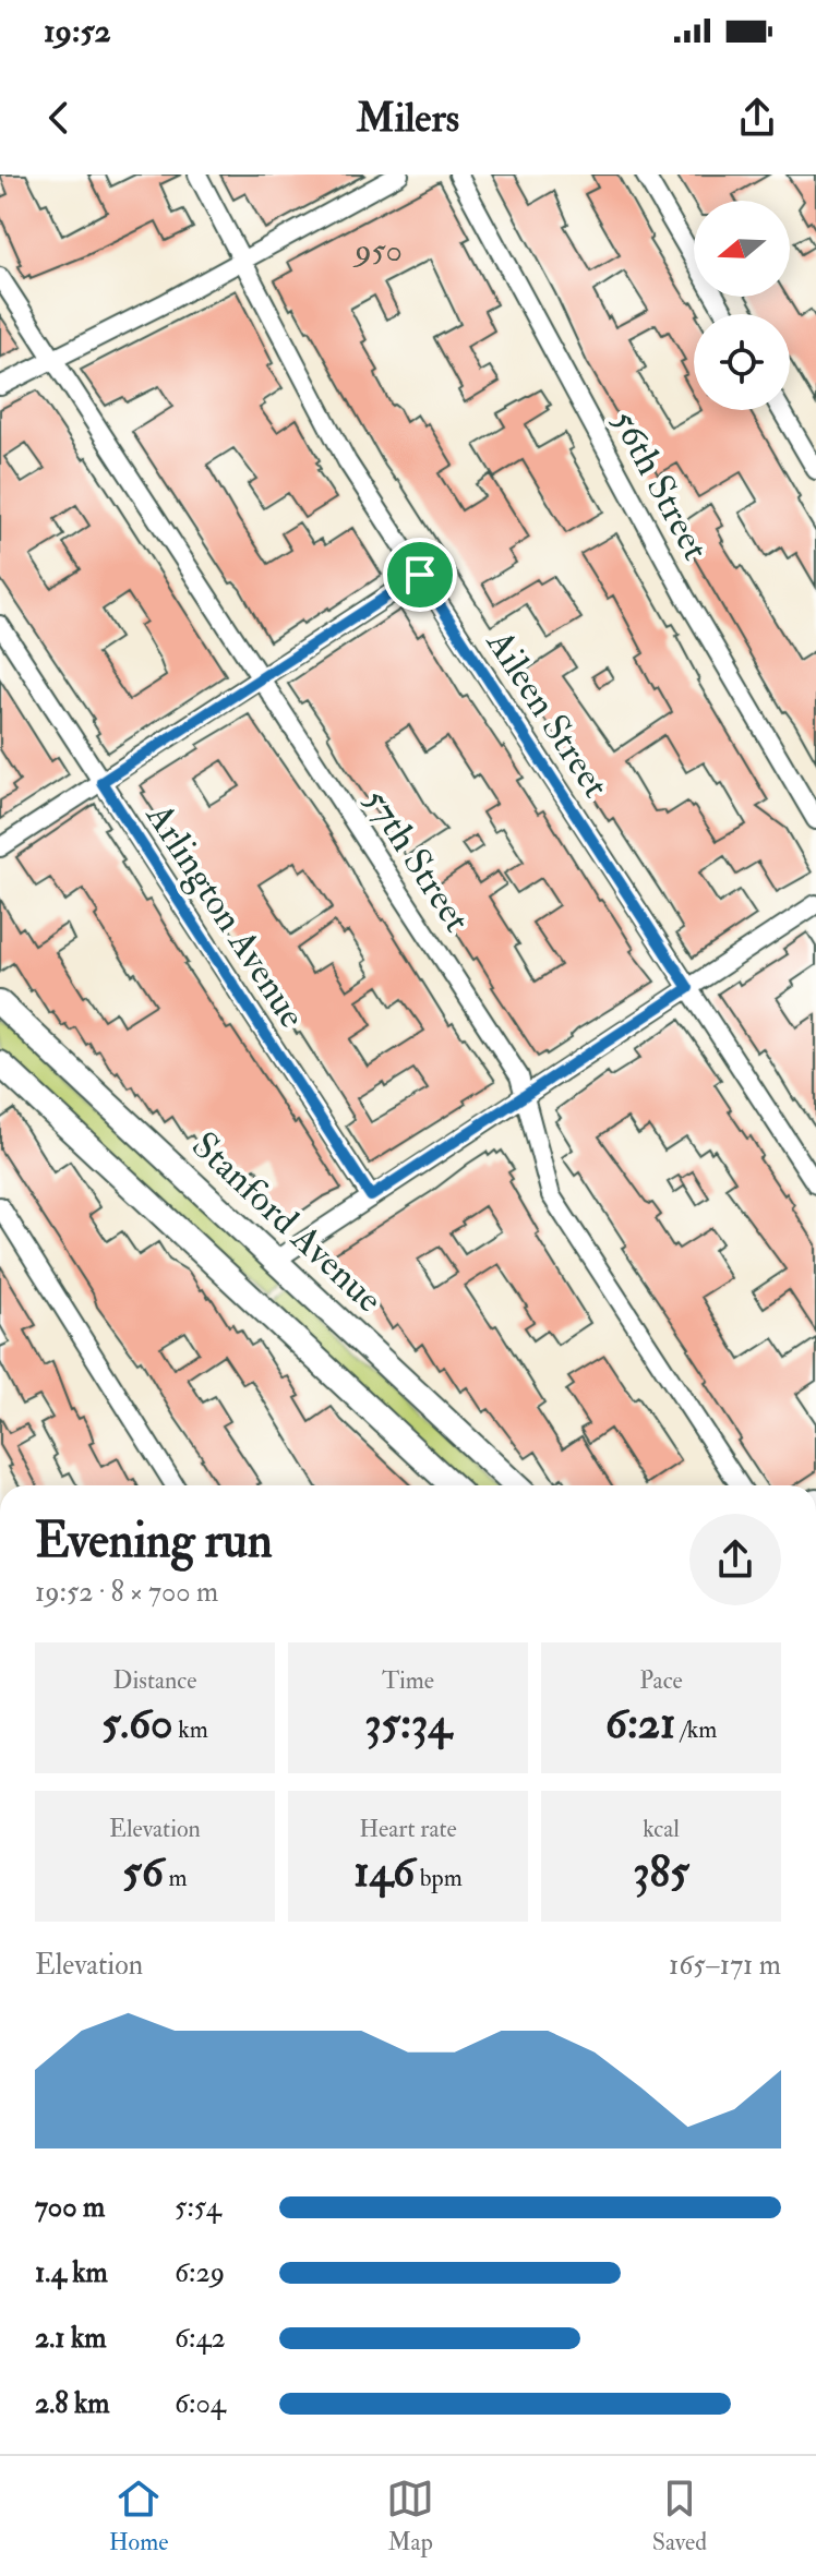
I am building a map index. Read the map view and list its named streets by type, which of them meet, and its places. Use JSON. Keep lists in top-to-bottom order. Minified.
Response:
{"streets":{"main road":["Stanford Avenue"],"street":["56th Street","Aileen Street","57th Street","Arlington Avenue"]},"house_numbers":["950"],"north":"left","page":{"status":"19:52","header":"Milers","heading":["Evening run","19:52 · 8 × 700 m"],"stats":[["Distance","5.60 km"],["Time","35:34"],["Pace","6:21 /km"],["Elevation","56 m"],["Heart rate","146 bpm"],["kcal","385"]],"chart":["Elevation","165–171 m"],"list":[{"name":"700 m","note":"5:54"},{"name":"1.4 km","note":"6:29"},{"name":"2.1 km","note":"6:42"},{"name":"2.8 km","note":"6:04"}],"tabs":["Home","Map","Saved"]}}
